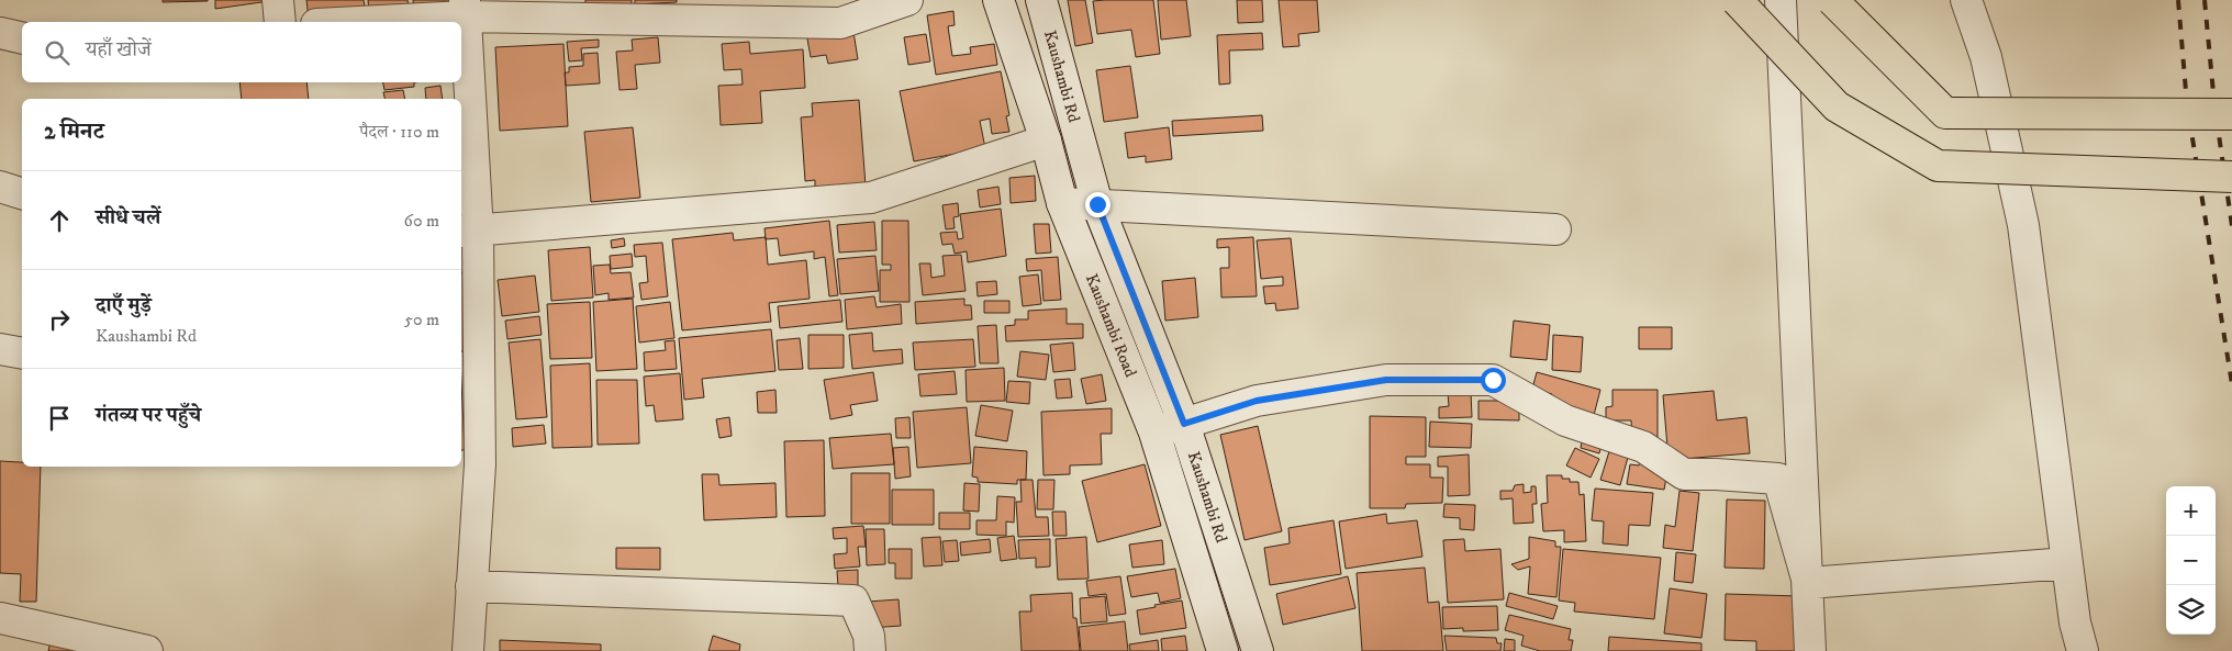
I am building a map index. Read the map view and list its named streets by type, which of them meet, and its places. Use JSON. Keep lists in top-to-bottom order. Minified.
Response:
{"streets":{"street":["Kaushambi Rd","Kaushambi Road"]},"page":{"search":"यहाँ खोजें","heading":["2 मिनट","पैदल · 110 m"],"list":[["सीधे चलें","60 m"],["दाएँ मुड़ें","Kaushambi Rd","50 m"],"गंतव्य पर पहुँचे"],"map_buttons":["+","−"]}}
